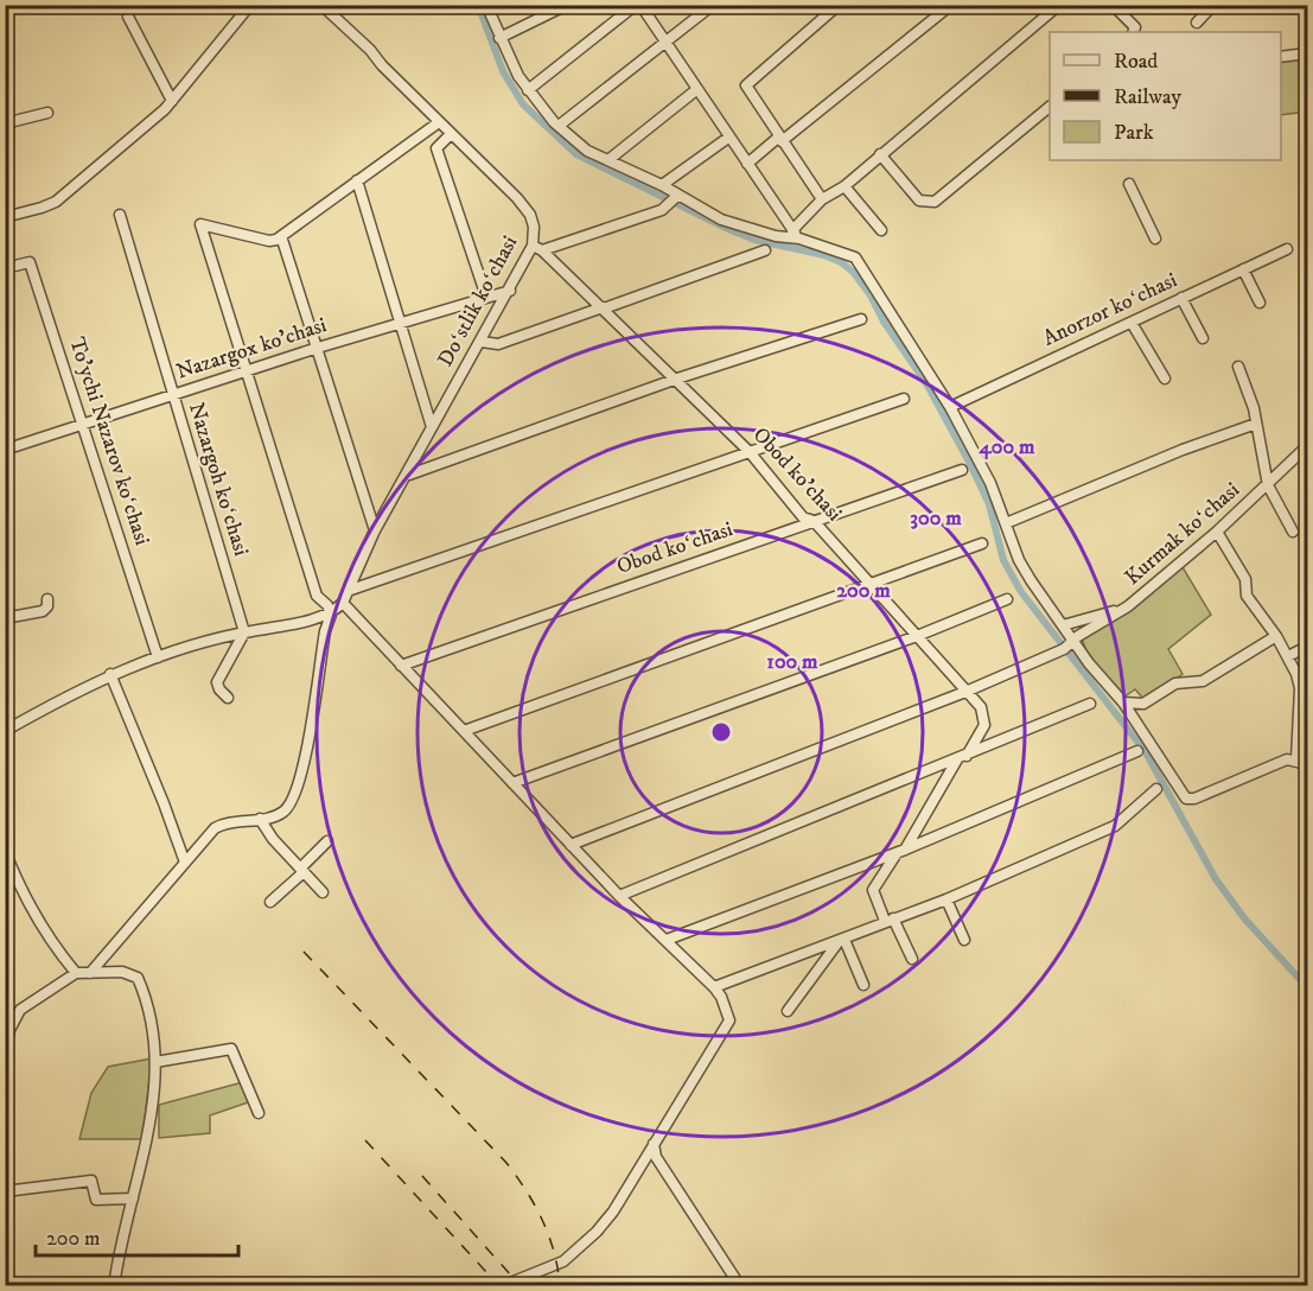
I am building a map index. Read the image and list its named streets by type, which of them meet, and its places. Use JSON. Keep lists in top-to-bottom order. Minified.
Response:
{"streets":{"street":["Doʻstlik koʻchasi","Anorzor koʻchasi","Nazargox ko'chasi","To'ychi Nazarov koʻchasi","Obod ko'chasi","Nazargoh koʻchasi","Kurmak koʻchasi","Obod koʻchasi"]},"crossings":[["Doʻstlik koʻchasi","Nazargox ko'chasi"],["Doʻstlik koʻchasi","Obod ko'chasi"],["Nazargox ko'chasi","To'ychi Nazarov koʻchasi"],["Nazargox ko'chasi","Nazargoh koʻchasi"],["Obod ko'chasi","Obod koʻchasi"]],"legend":["Road","Railway","Park"],"scale_bar":"200 m","rings":["400 m","300 m","200 m","100 m"]}
